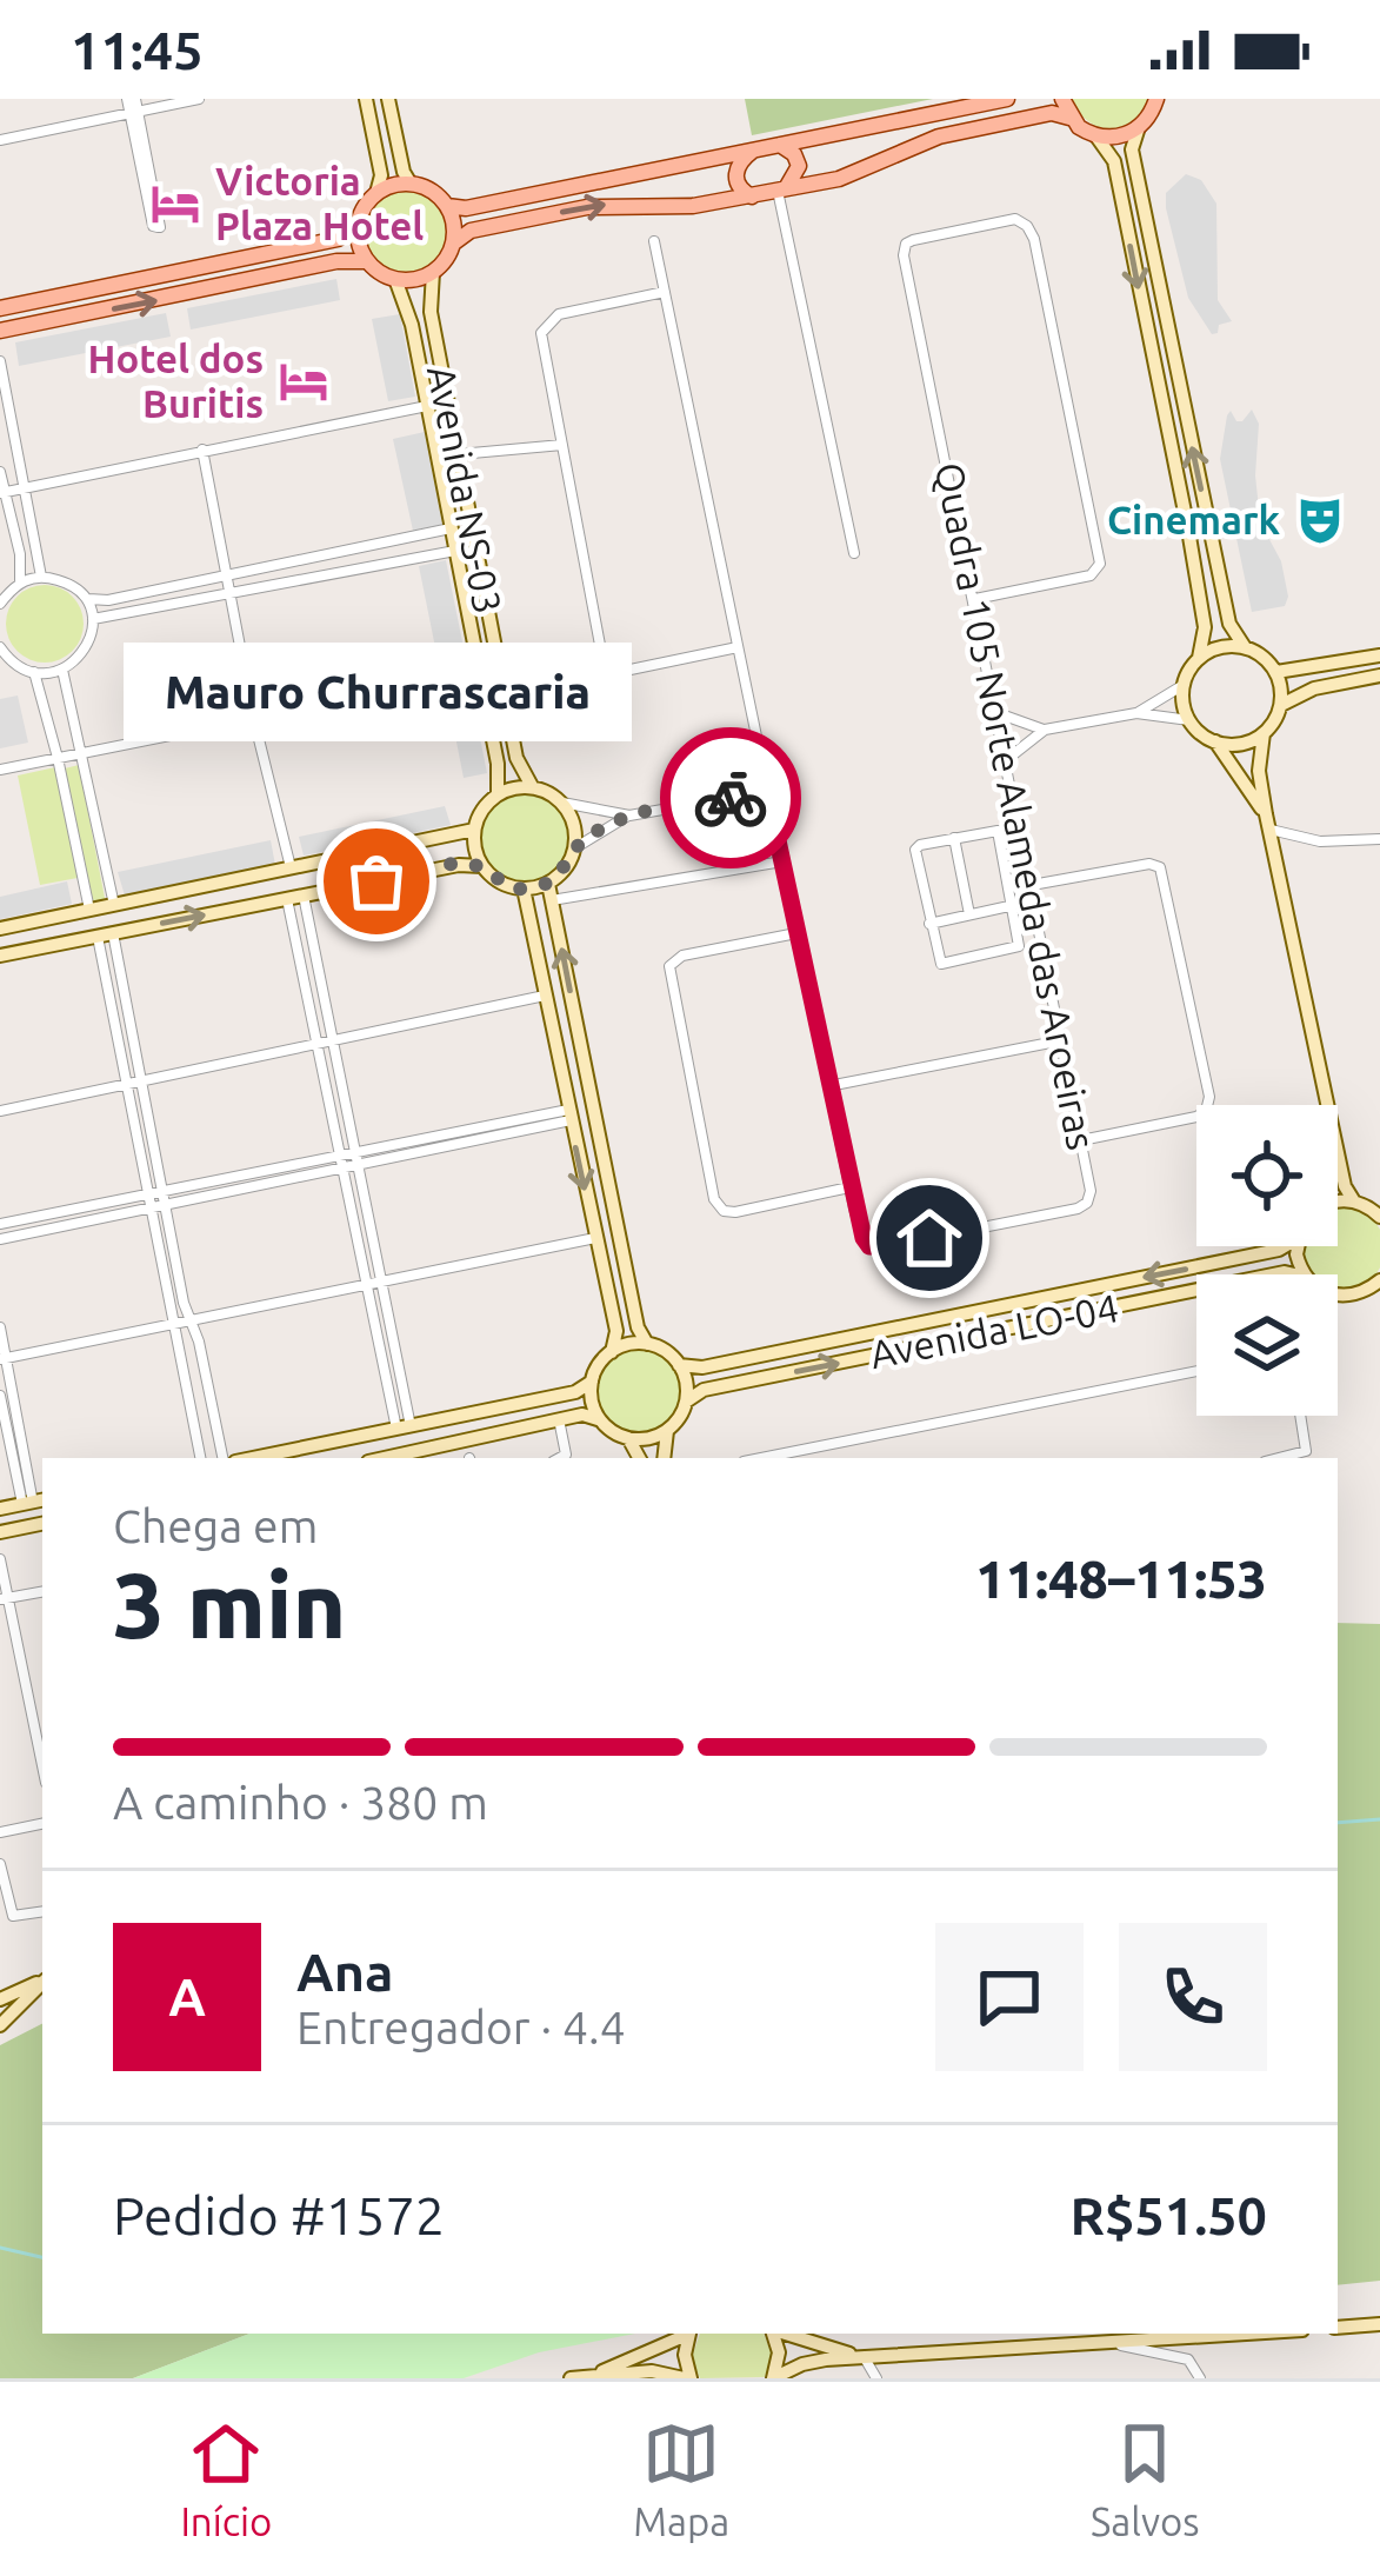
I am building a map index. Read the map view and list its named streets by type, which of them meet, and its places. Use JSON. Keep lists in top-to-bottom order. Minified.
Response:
{"streets":{"street":["Avenida NS-03","Quadra 105 Norte Alameda das Aroeiras","Avenida LO-04"]},"places":{"hotel":["Victoria Plaza Hotel","Hotel dos Buritis"],"theatre":["Cinemark"],"other":["Mauro Churrascaria"]},"page":{"status":"11:45","bubble":"Mauro Churrascaria","heading":["3 min","Chega em","11:48–11:53"],"panel":["Ana","Entregador · 4.4","Pedido #1572","R$51.50"],"bar":"A caminho · 380 m","round":"A","tabs":["Início","Mapa","Salvos"]}}
